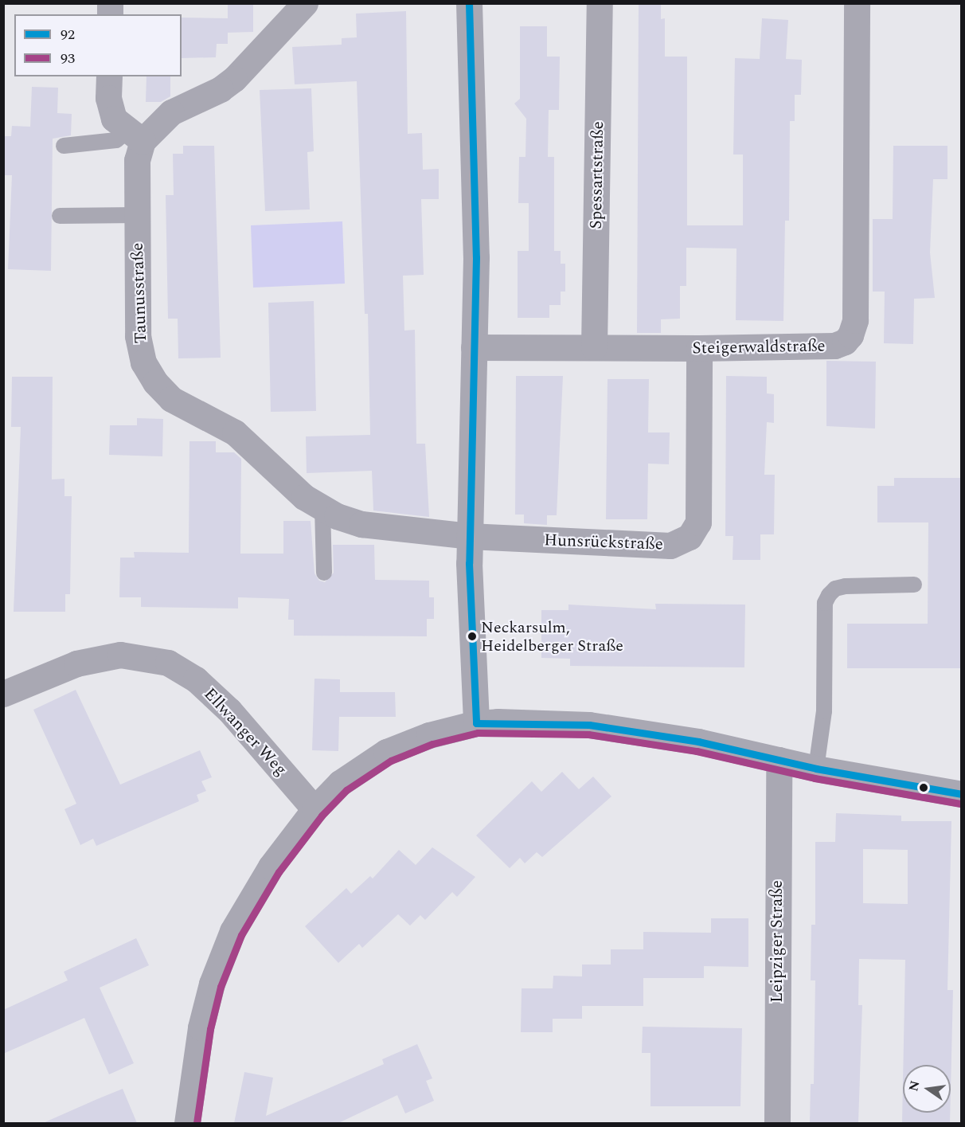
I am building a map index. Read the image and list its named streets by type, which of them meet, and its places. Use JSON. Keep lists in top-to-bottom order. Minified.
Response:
{"streets":{"street":["Spessartstraße","Taunusstraße","Steigerwaldstraße","Hunsrückstraße","Ellwanger Weg","Leipziger Straße"]},"crossings":[["Spessartstraße","Steigerwaldstraße"],["Taunusstraße","Hunsrückstraße"],["Steigerwaldstraße","Hunsrückstraße"]],"places":["Neckarsulm, Heidelberger Straße"],"lines":["transit line 92","transit line 93"],"legend":["92","93"],"north":"left"}
